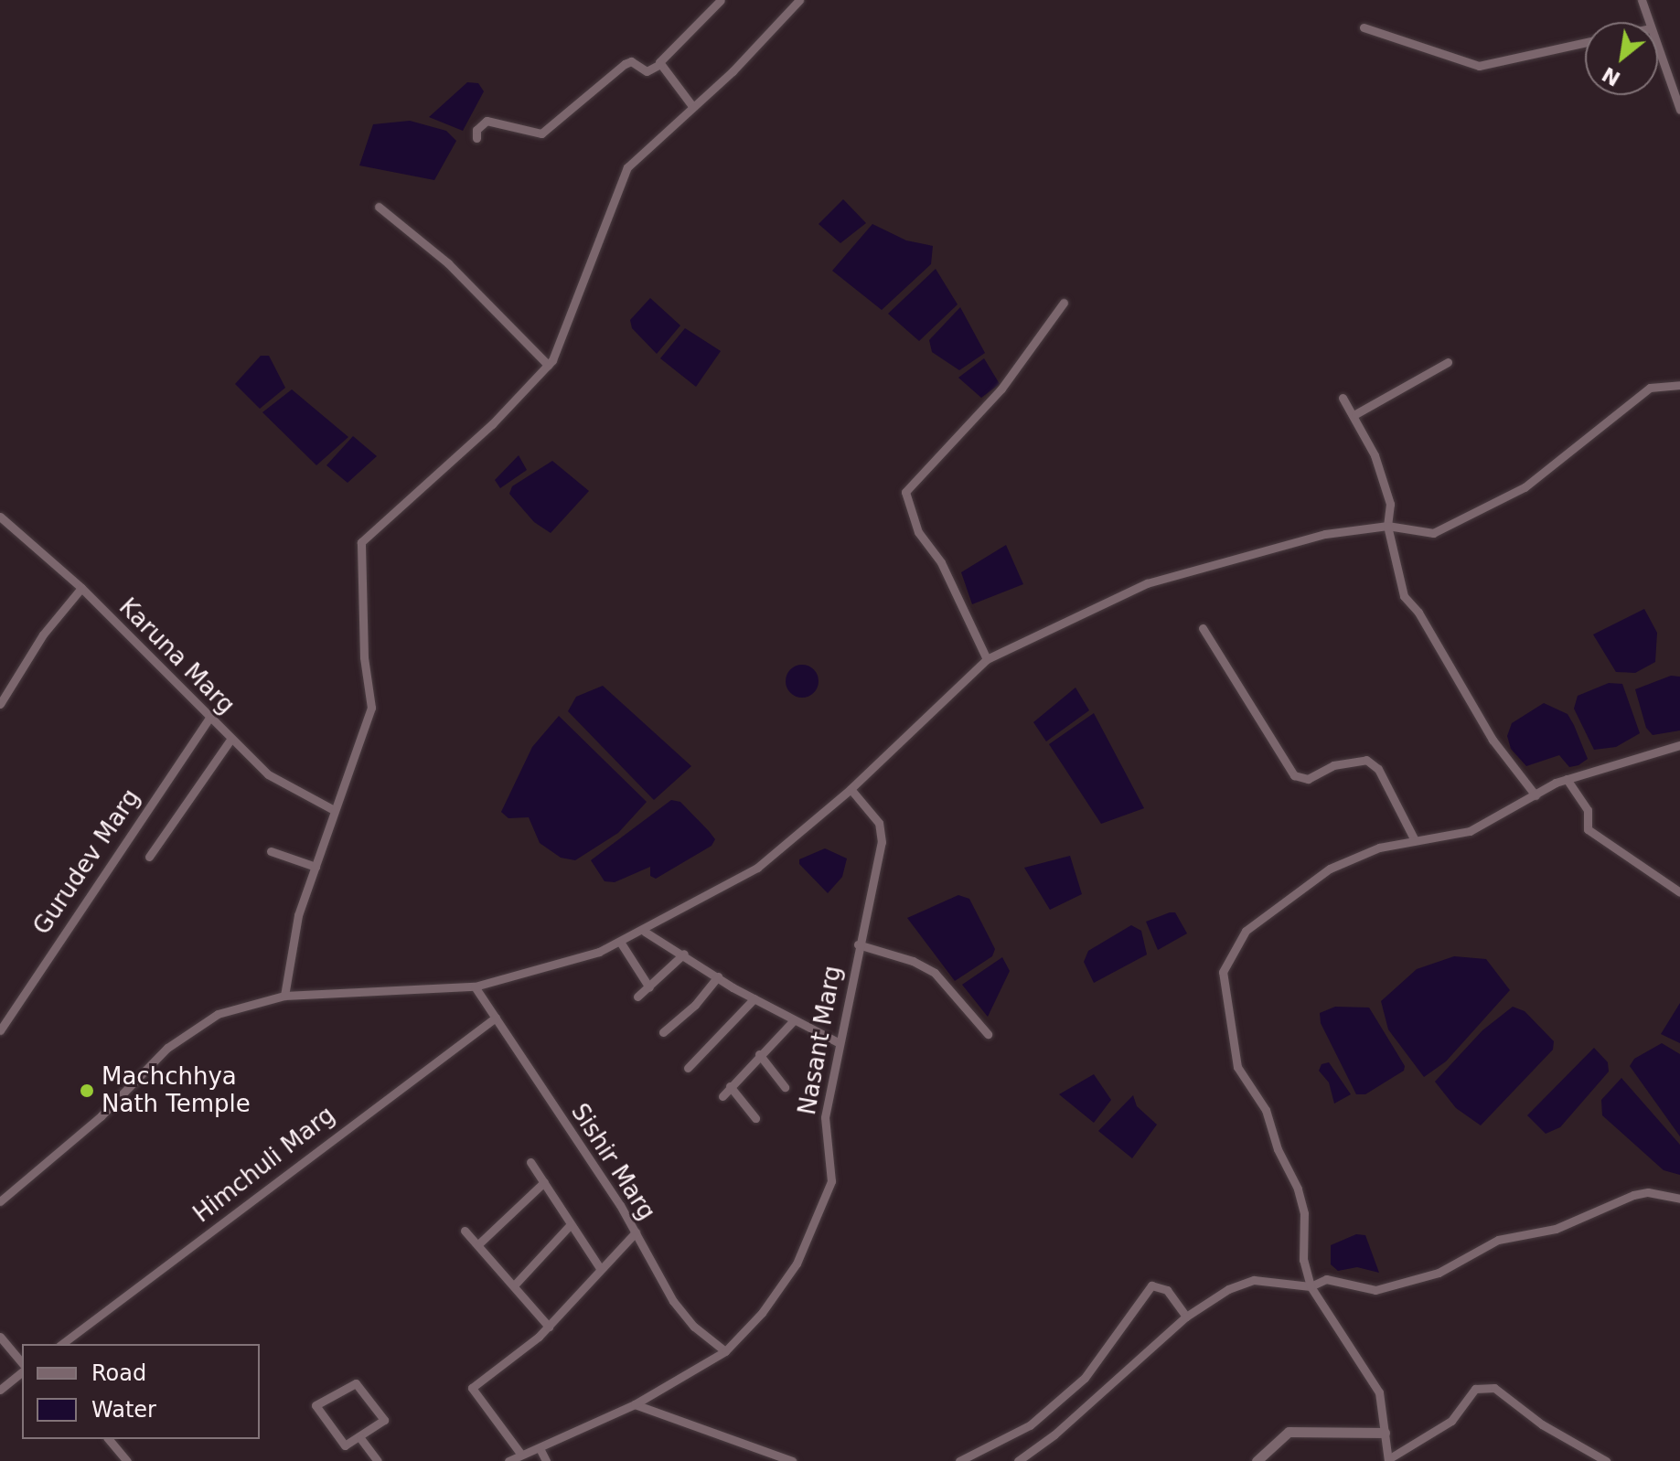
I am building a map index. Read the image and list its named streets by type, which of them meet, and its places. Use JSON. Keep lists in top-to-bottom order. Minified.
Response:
{"streets":{"street":["Karuna Marg","Gurudev Marg","Nasant Marg","Sishir Marg","Himchuli Marg"]},"crossings":[["Karuna Marg","Gurudev Marg"],["Nasant Marg","Sishir Marg"],["Sishir Marg","Himchuli Marg"]],"places":["Machchhya Nath Temple"],"legend":["Road","Water"],"north":"bottom left"}
